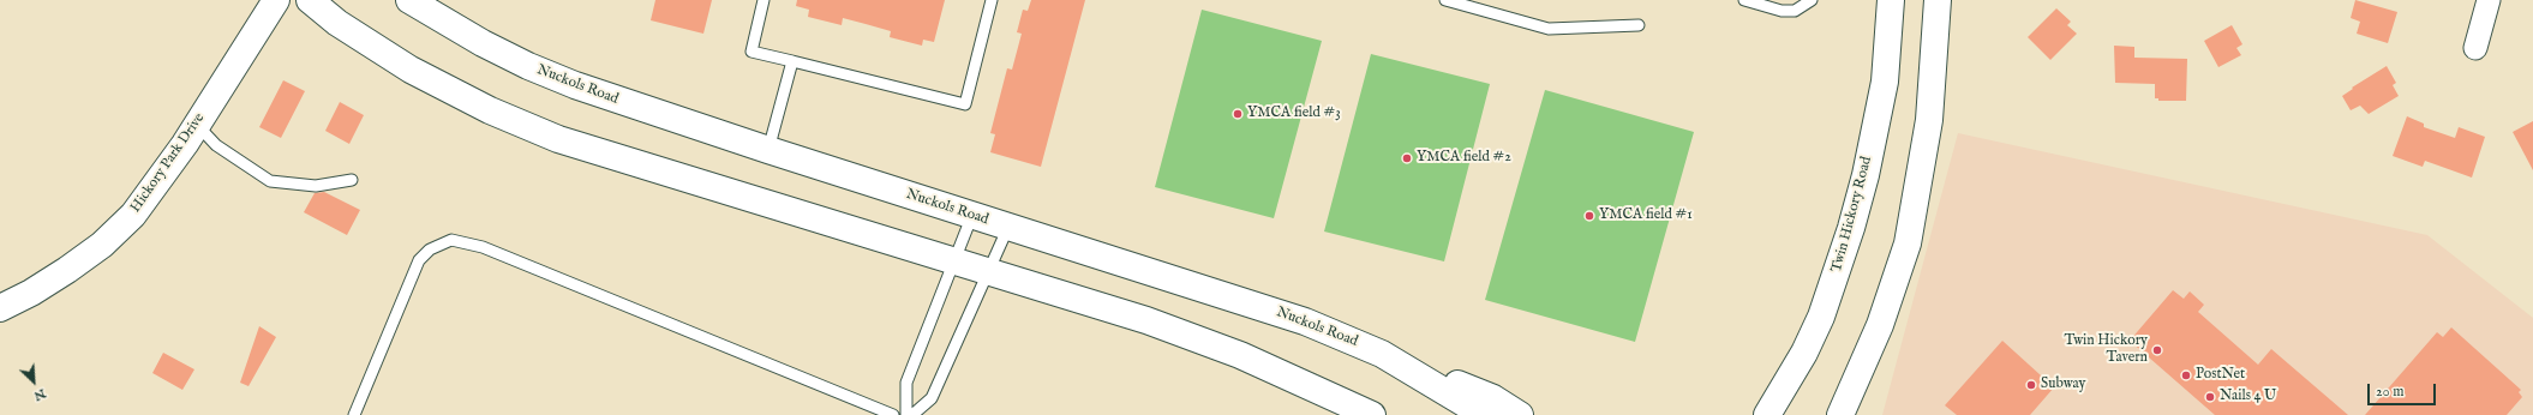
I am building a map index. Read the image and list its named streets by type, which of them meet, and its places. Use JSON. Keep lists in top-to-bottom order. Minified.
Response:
{"streets":{"main road":["Nuckols Road","Hickory Park Drive","Twin Hickory Road"]},"places":["YMCA field #3","YMCA field #2","YMCA field #1","Twin Hickory Tavern","PostNet","Subway","Nails 4 U"],"scale_bar":"20 m","north":"bottom right"}
